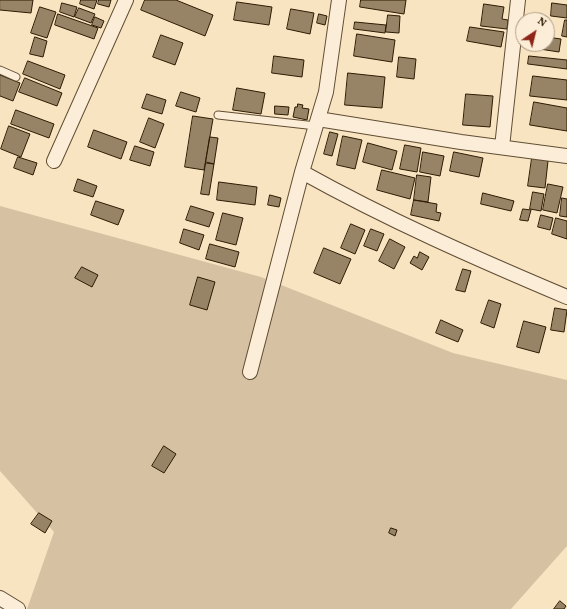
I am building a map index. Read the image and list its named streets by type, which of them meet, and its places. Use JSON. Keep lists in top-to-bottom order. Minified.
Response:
{"north":"top right"}
